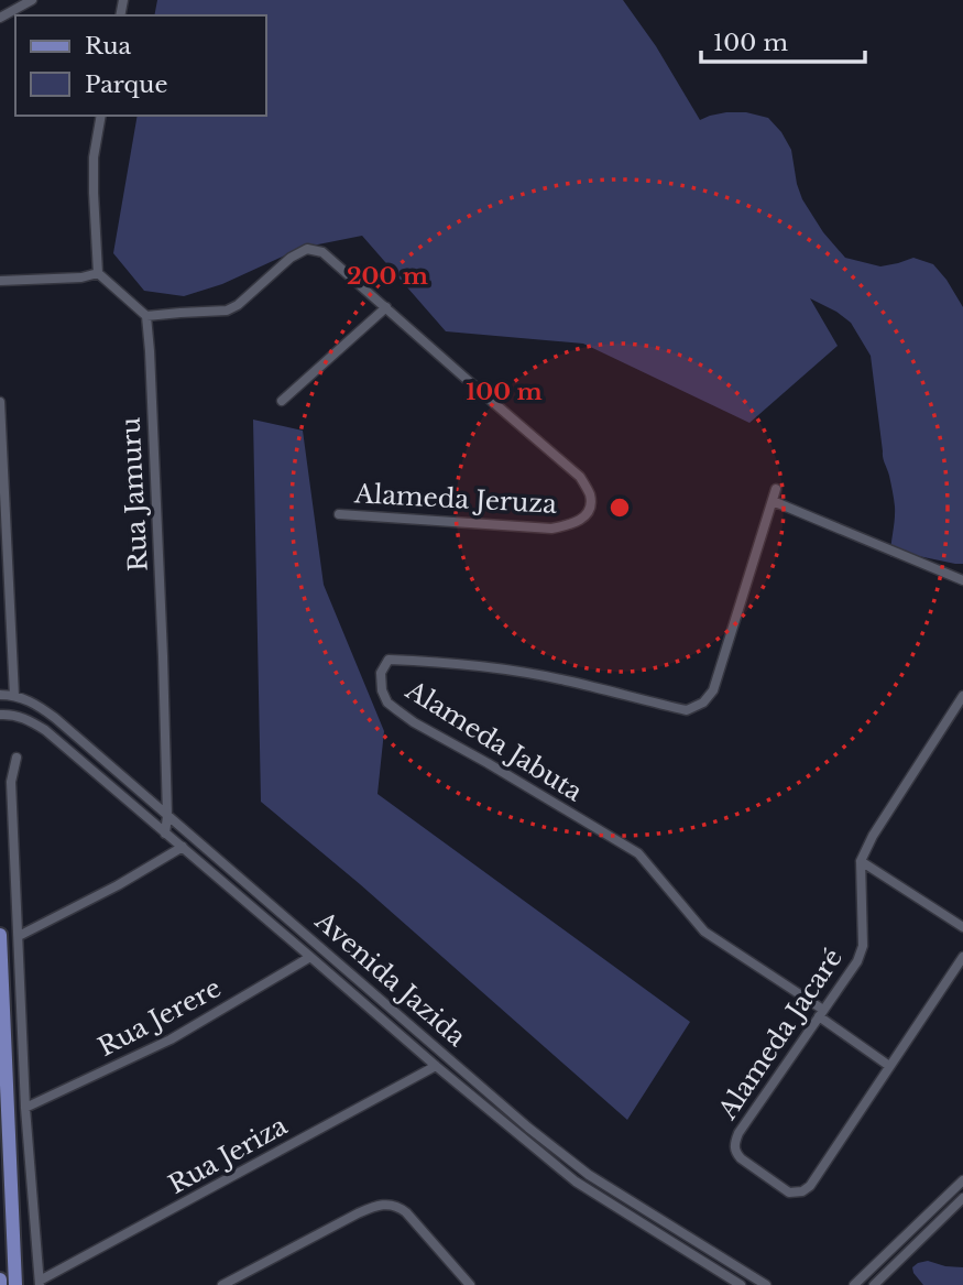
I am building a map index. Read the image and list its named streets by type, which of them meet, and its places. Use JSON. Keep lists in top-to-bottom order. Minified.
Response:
{"streets":{"street":["Rua Jamuru","Alameda Jeruza","Alameda Jabuta","Avenida Jazida","Rua Jerere","Alameda Jacaré","Rua Jeriza"]},"crossings":[["Rua Jamuru","Alameda Jeruza"],["Rua Jamuru","Avenida Jazida"],["Alameda Jabuta","Alameda Jacaré"],["Avenida Jazida","Rua Jerere"],["Avenida Jazida","Rua Jeriza"]],"legend":["Rua","Parque"],"scale_bar":"100 m","rings":["200 m","100 m"]}
